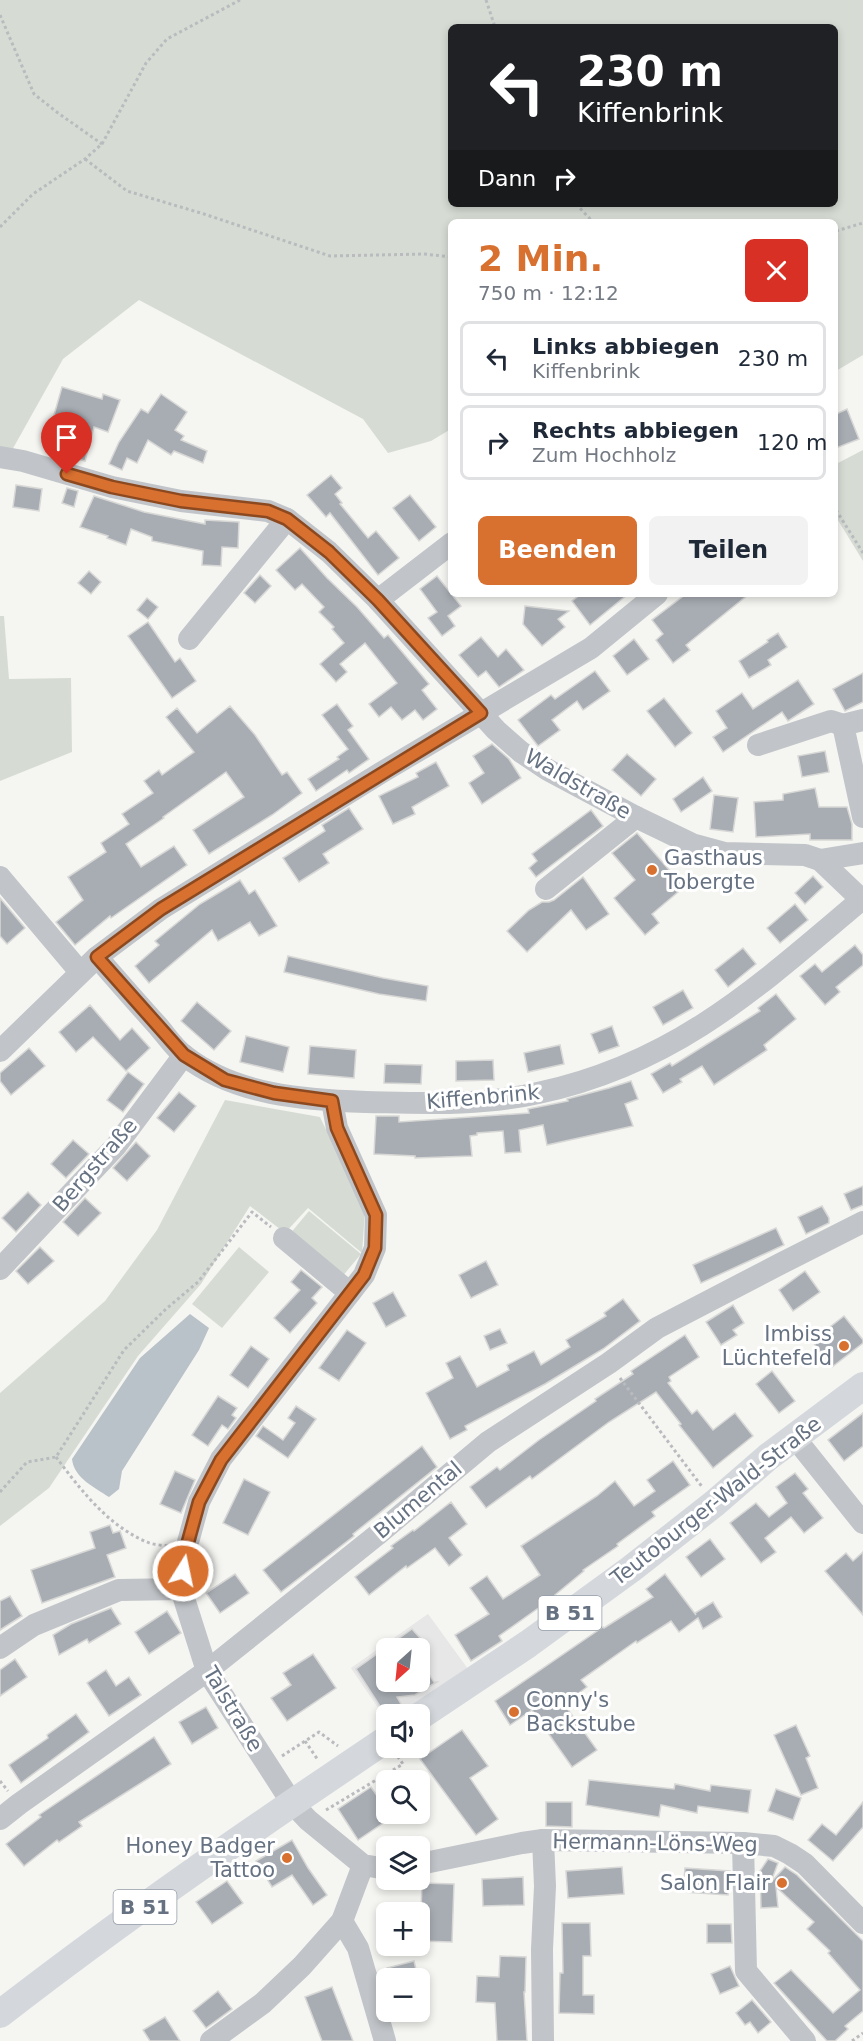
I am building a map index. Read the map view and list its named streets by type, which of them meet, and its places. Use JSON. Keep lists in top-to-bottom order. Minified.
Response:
{"streets":{"main road":["Teutoburger-Wald-Straße","B 51"],"street":["Waldstraße","Kiffenbrink","Bergstraße","Blumental","Talstraße","Hermann-Löns-Weg"]},"crossings":[["Kiffenbrink","Bergstraße"],["Kiffenbrink","Talstraße"],["Blumental","Talstraße"],["B 51","Talstraße"]],"places":["Gasthaus Tobergte","Imbiss Lüchtefeld","Conny's Backstube","Honey Badger Tattoo","Salon Flair"],"north":"bottom left","page":{"turn":["230 m","Kiffenbrink"],"then":"Dann","heading":["2 Min.","750 m · 12:12"],"list":[{"name":"Links abbiegen","note":"Kiffenbrink","value":"230 m"},{"name":"Rechts abbiegen","note":"Zum Hochholz","value":"120 m"}],"buttons":["Beenden","Teilen"],"map_buttons":["+","−"]}}
